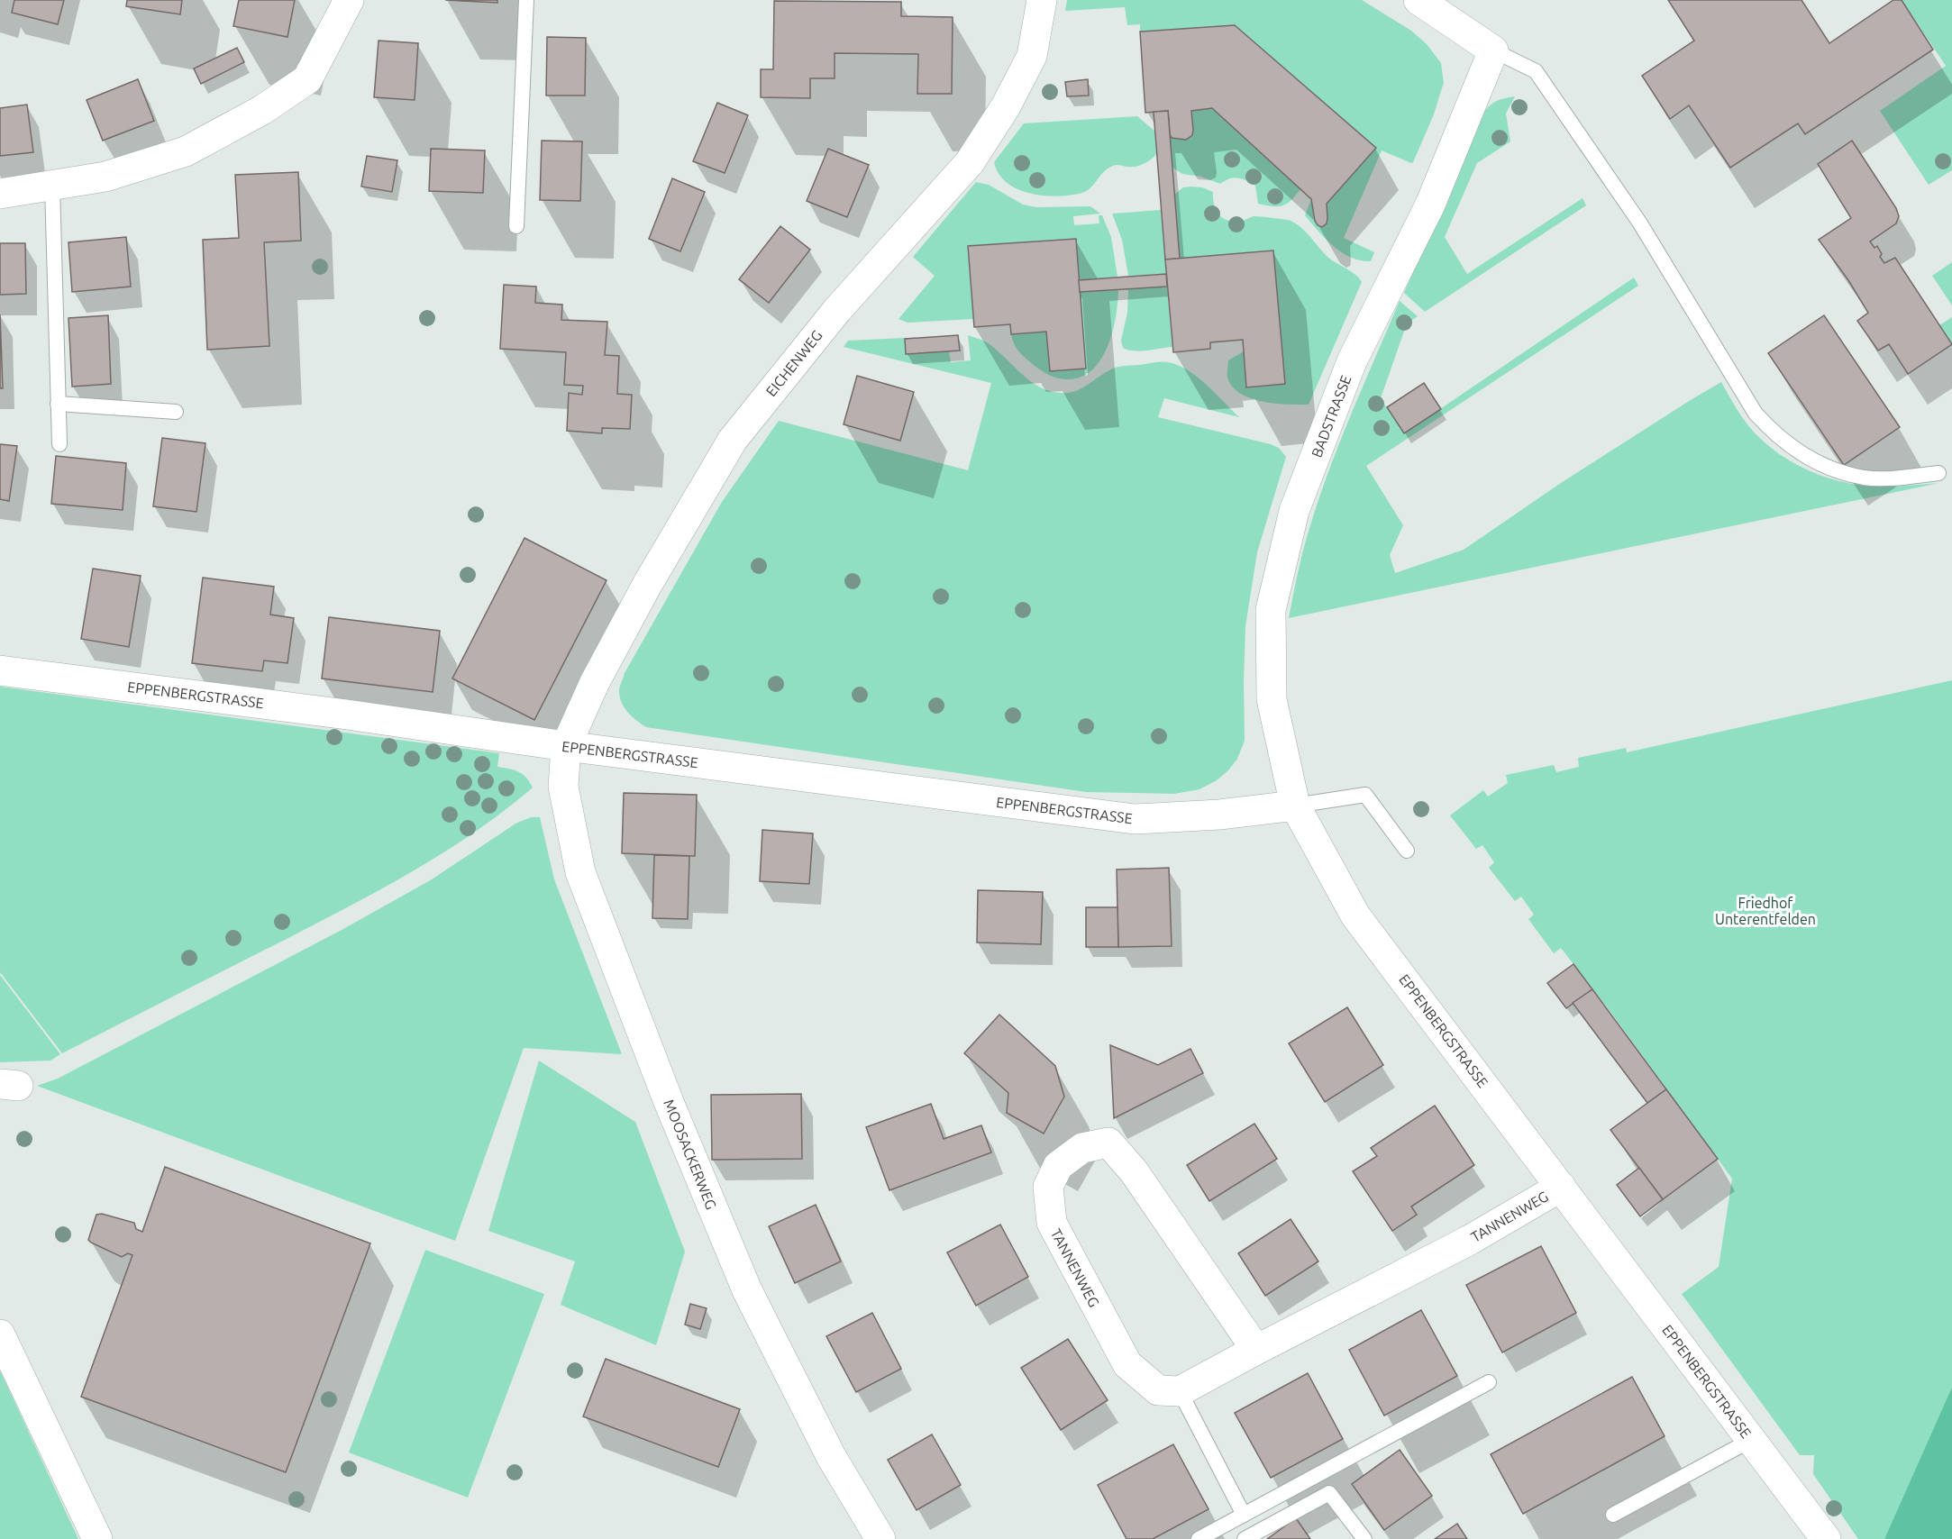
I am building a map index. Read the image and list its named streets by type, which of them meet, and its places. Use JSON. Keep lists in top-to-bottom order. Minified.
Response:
{"streets":{"street":["EICHENWEG","BADSTRASSE","EPPENBERGSTRASSE","MOOSACKERWEG","TANNENWEG"]},"crossings":[["EICHENWEG","EPPENBERGSTRASSE"],["EICHENWEG","MOOSACKERWEG"],["BADSTRASSE","EPPENBERGSTRASSE"],["EPPENBERGSTRASSE","MOOSACKERWEG"],["EPPENBERGSTRASSE","TANNENWEG"]],"parks":["Friedhof Unterentfelden"]}
